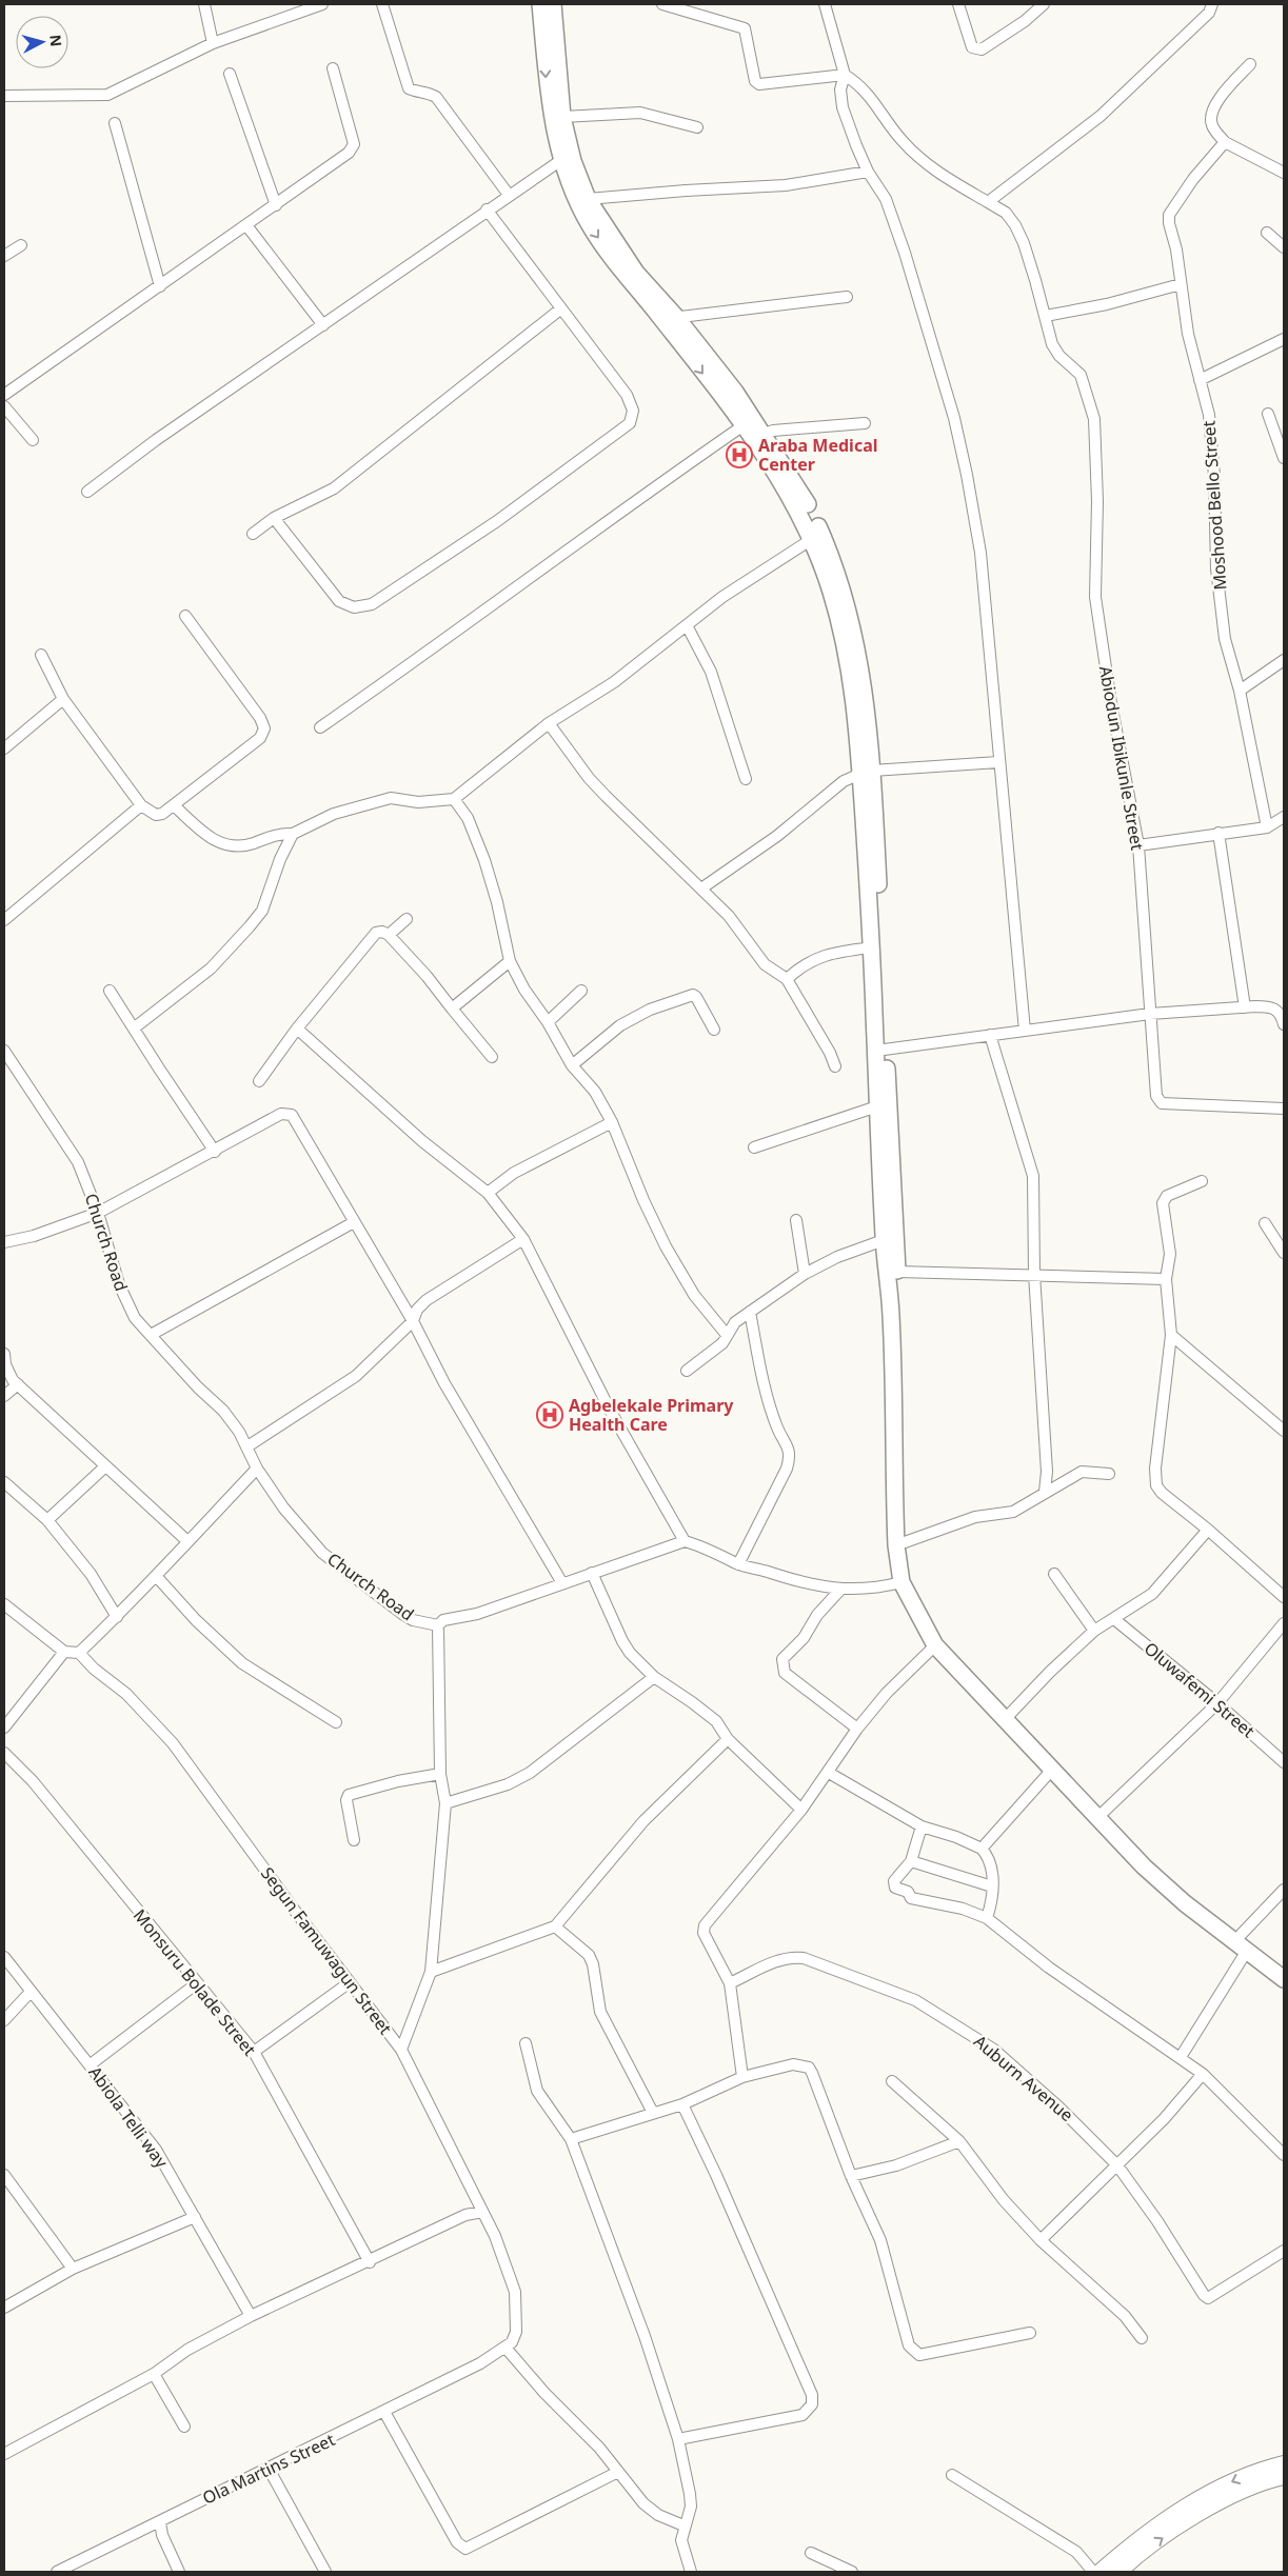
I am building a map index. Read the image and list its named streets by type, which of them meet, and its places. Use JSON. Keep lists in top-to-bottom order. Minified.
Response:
{"streets":{"street":["Moshood Bello Street","Abiodun Ibikunle Street","Church Road","Oluwafemi Street","Segun Famuwagun Street","Monsuru Bolade Street","Auburn Avenue","Abiola Telli way","Ola Martins Street"]},"crossings":[["Segun Famuwagun Street","Ola Martins Street"]],"places":{"hospital":["Araba Medical Center","Agbelekale Primary Health Care"]},"north":"right"}
